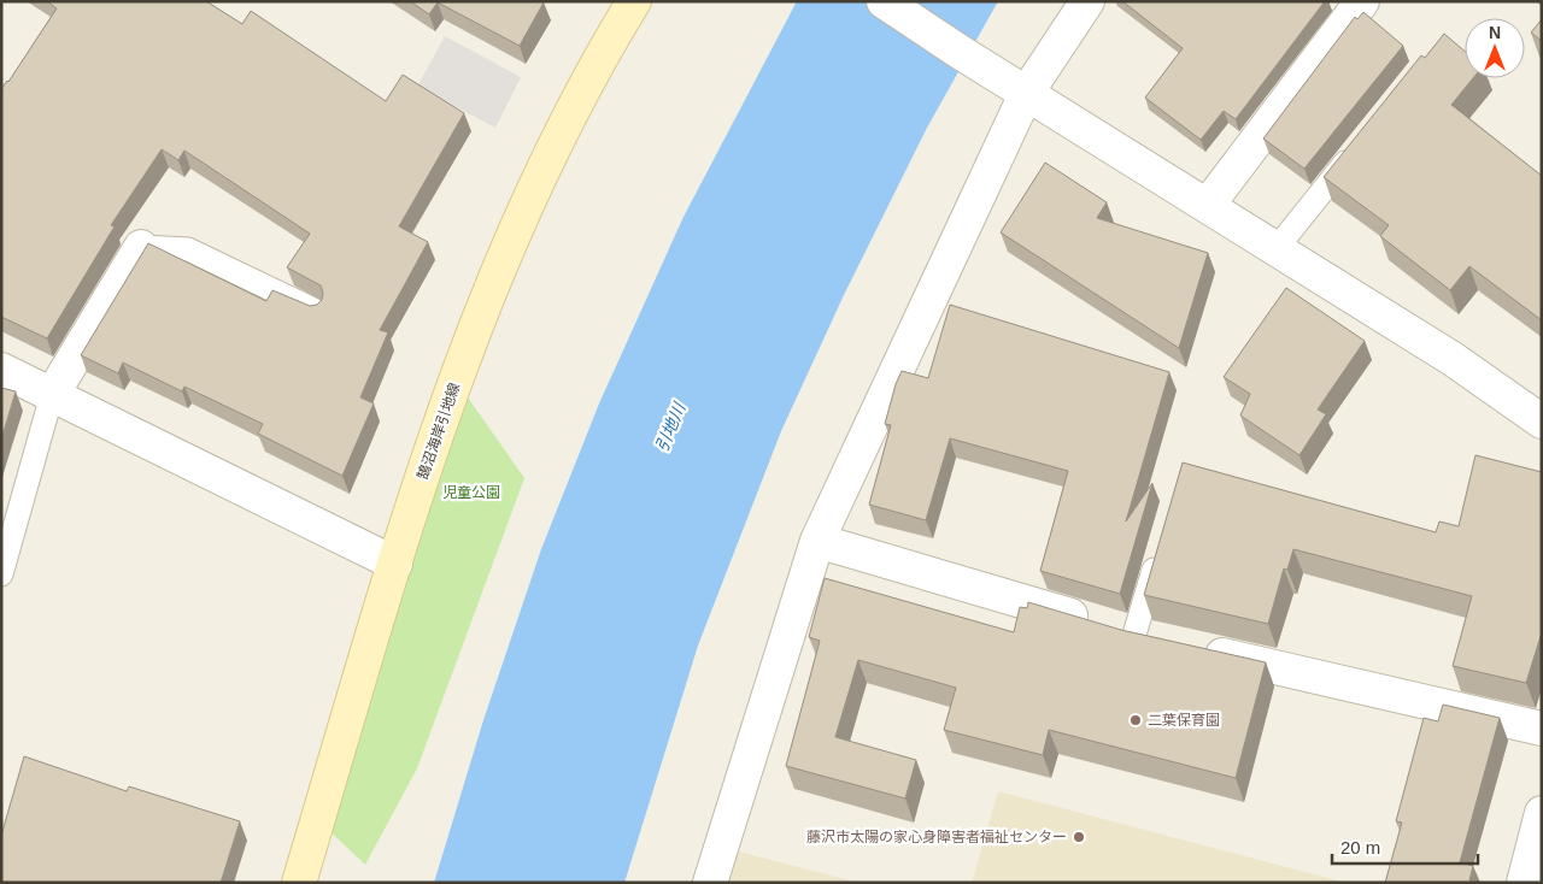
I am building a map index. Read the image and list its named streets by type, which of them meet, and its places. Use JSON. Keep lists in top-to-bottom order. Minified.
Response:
{"streets":{"street":["鵠沼海岸引地線"]},"water":["引地川"],"parks":["児童公園"],"places":["二葉保育園","藤沢市太陽の家心身障害者福祉センター"],"scale_bar":"20 m","north":"top"}
